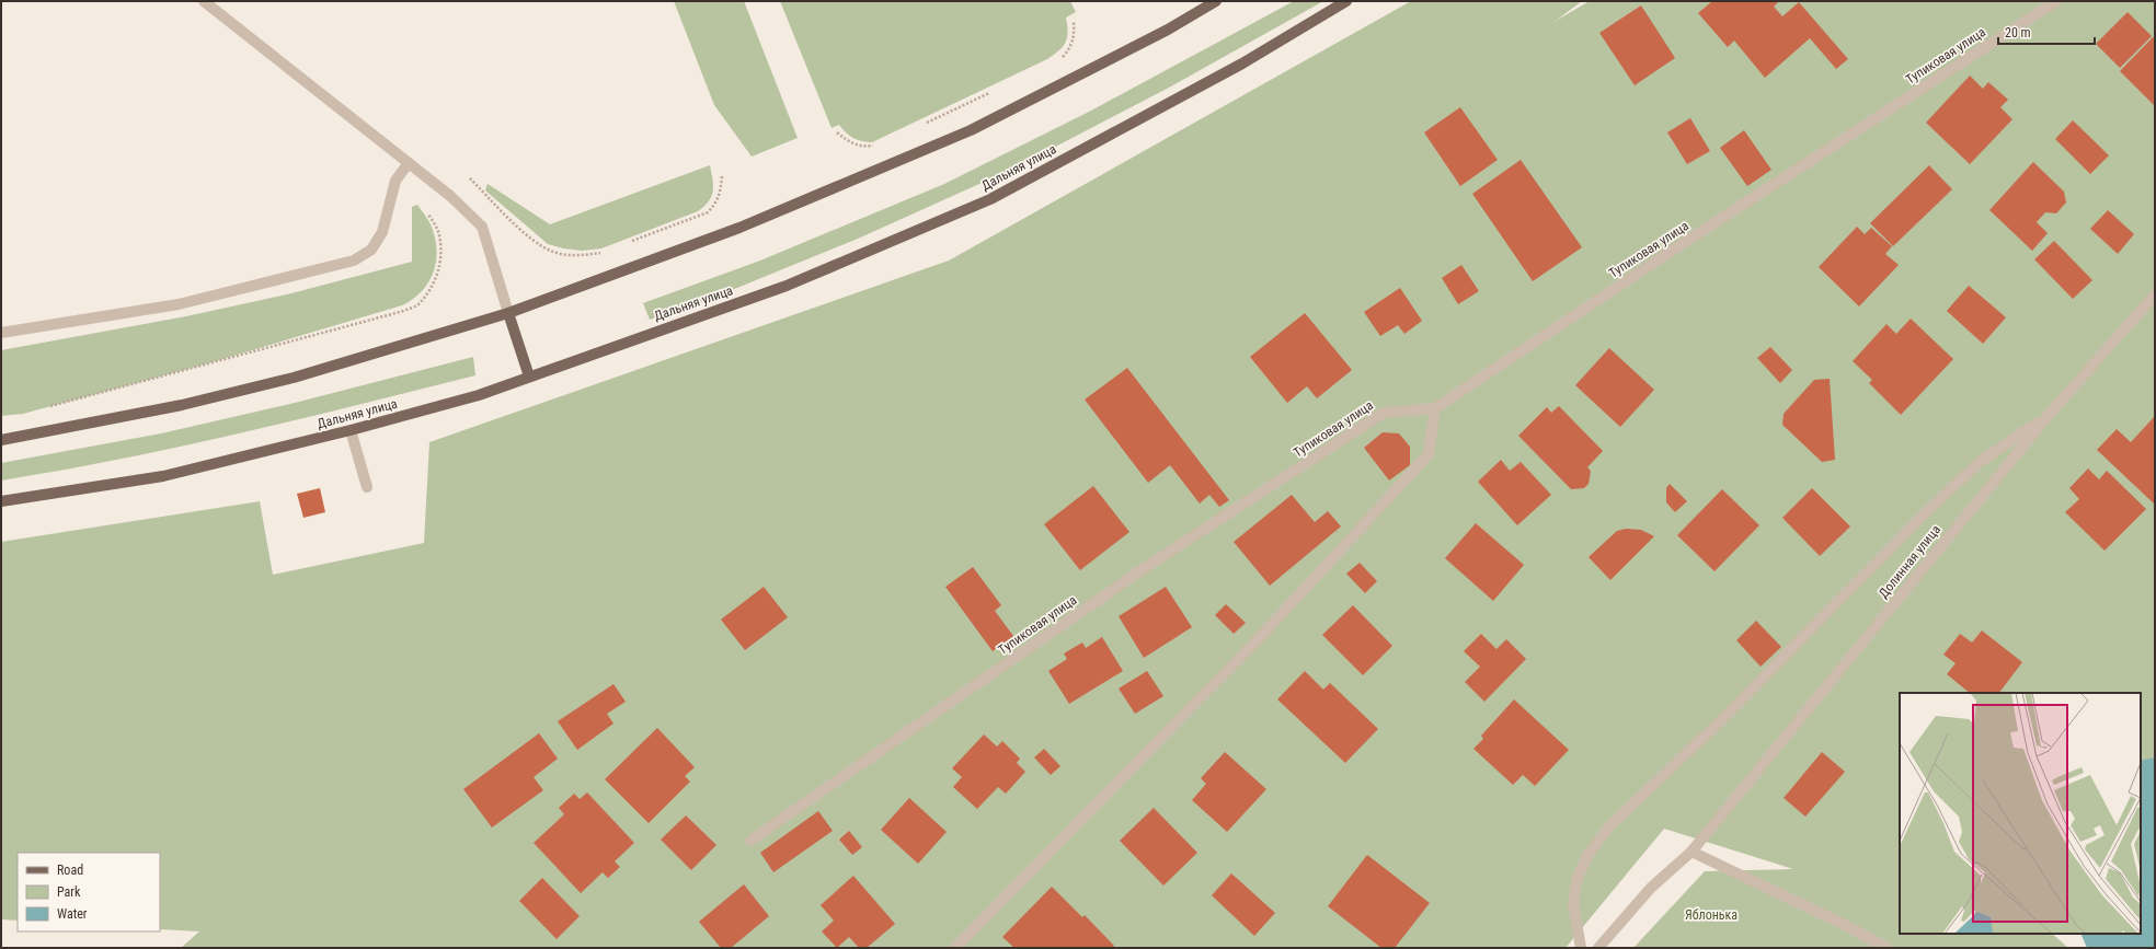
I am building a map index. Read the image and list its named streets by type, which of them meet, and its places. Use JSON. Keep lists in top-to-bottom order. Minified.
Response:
{"streets":{"main road":["Дальняя улица"],"street":["Тупиковая улица","Долинная улица"]},"parks":["Яблонька"],"legend":["Road","Park","Water"],"scale_bar":"20 m"}
